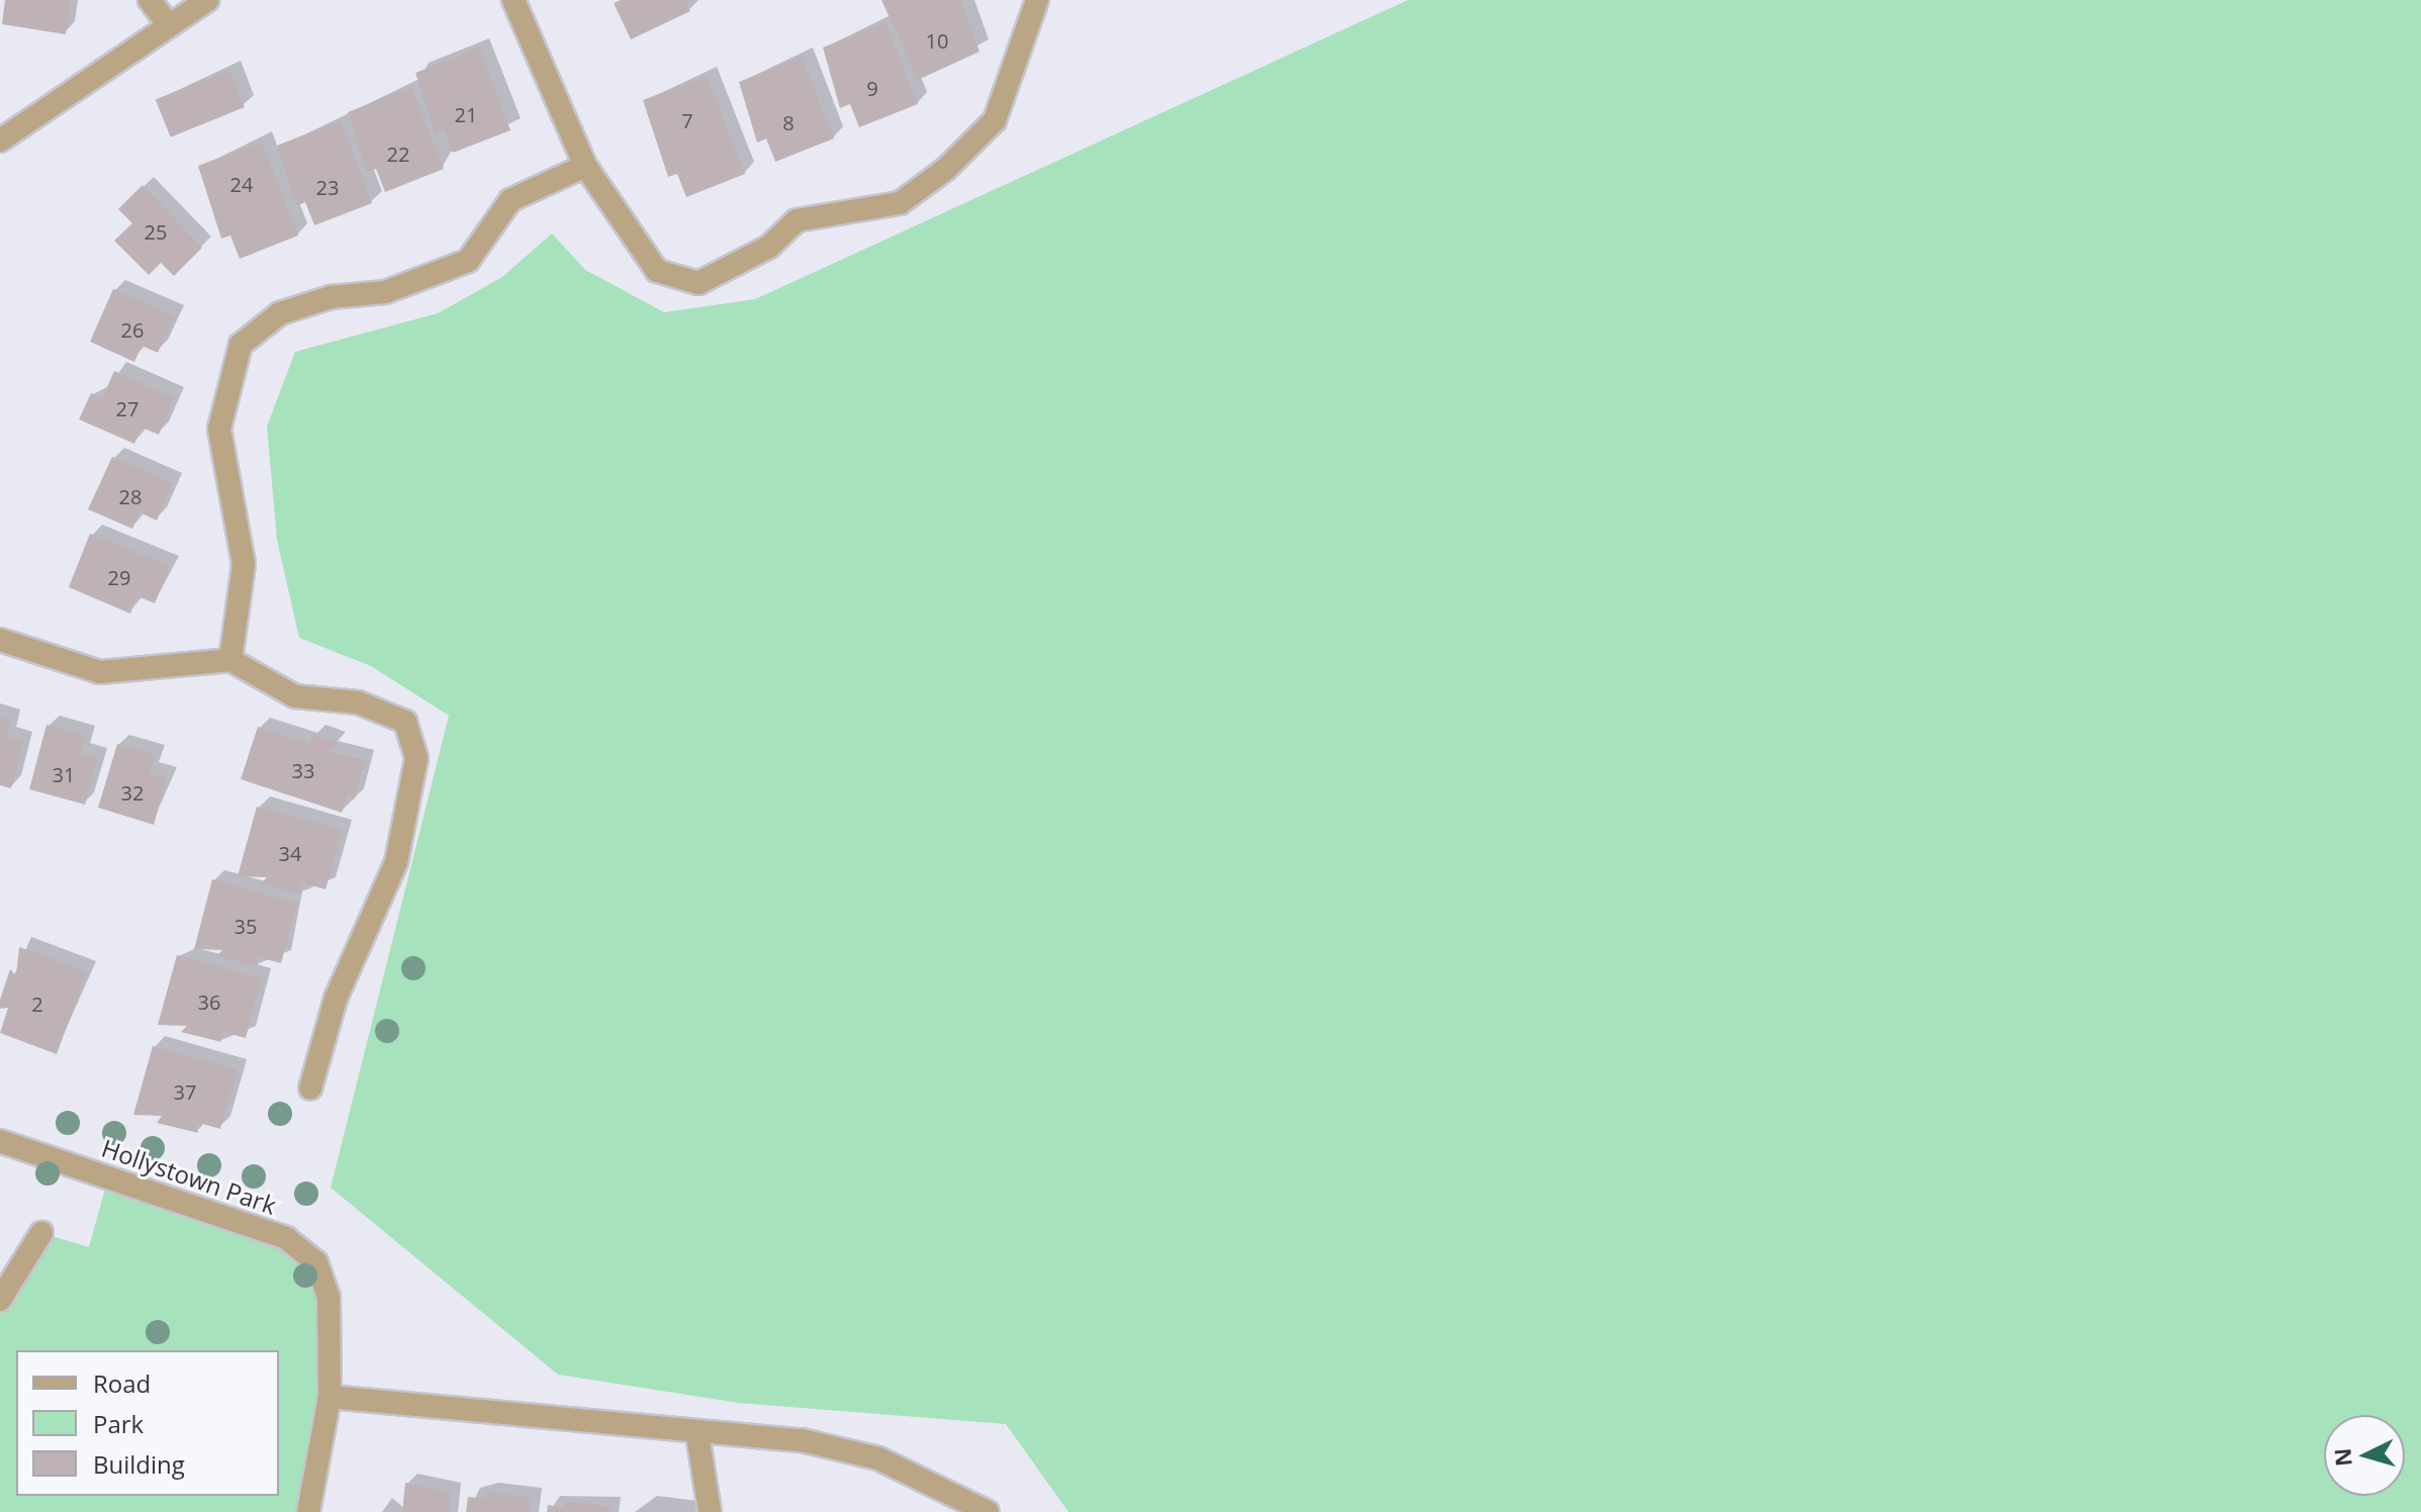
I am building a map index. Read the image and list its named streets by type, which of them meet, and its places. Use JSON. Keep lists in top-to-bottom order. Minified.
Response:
{"streets":{"street":["Hollystown Park"]},"house_numbers":["10","9","21","7","8","22","24","23","25","26","27","28","29","33","31","32","34","35","36","2","37"],"legend":["Road","Park","Building"],"north":"left"}
